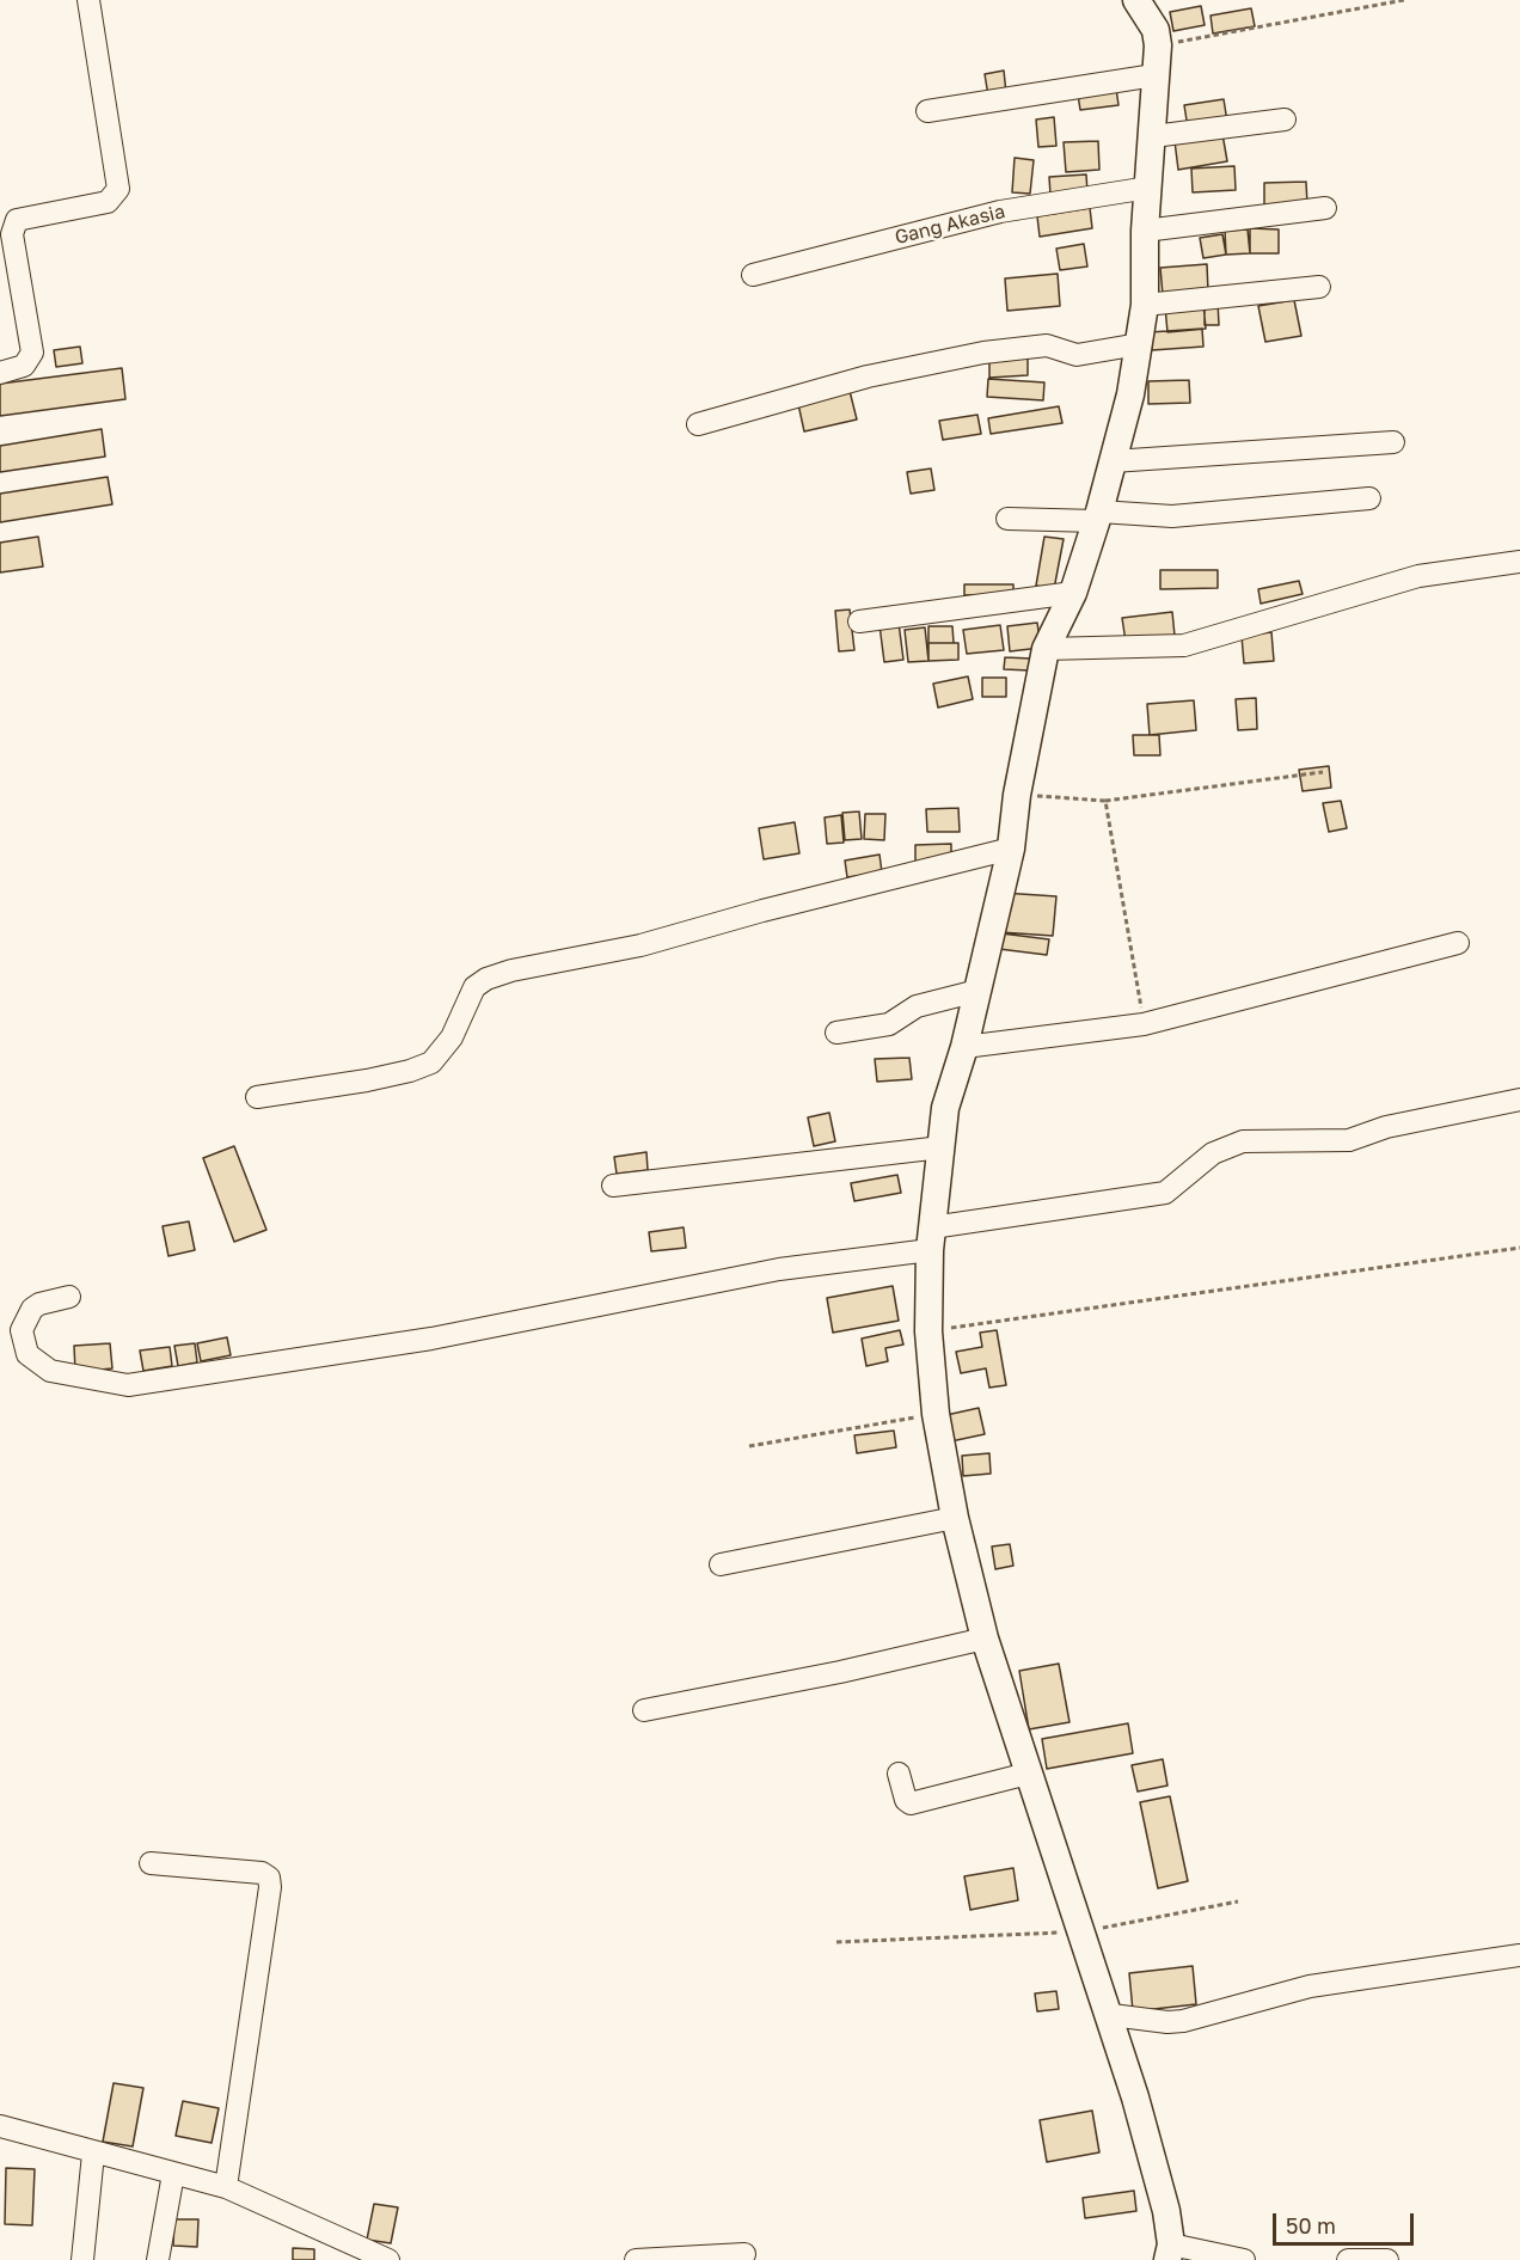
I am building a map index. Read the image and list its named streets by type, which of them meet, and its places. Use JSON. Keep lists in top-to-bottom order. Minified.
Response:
{"streets":{"street":["Gang Akasia"]},"scale_bar":"50 m"}
